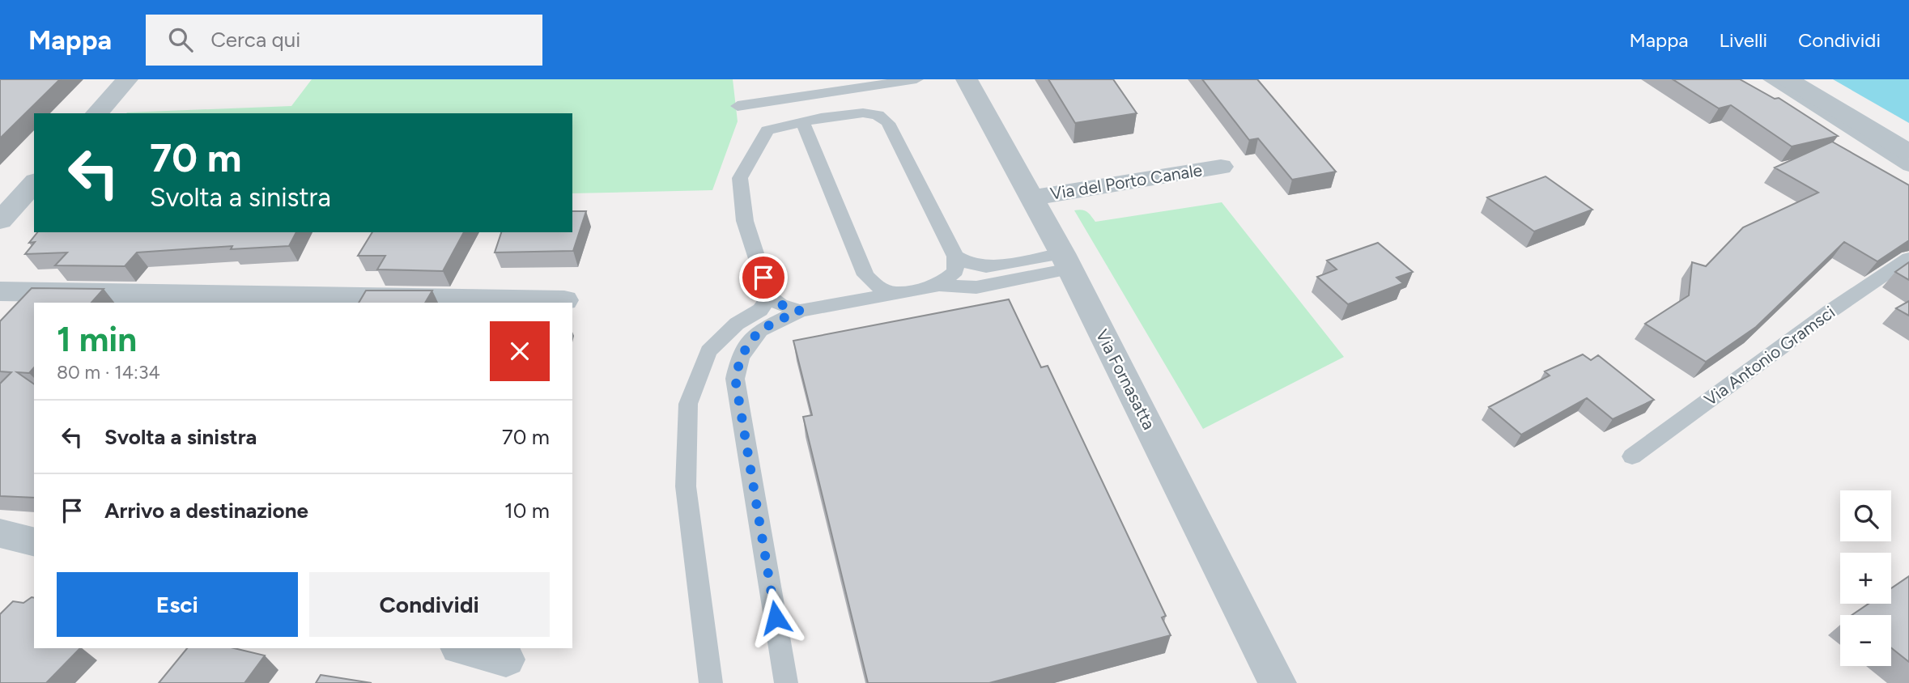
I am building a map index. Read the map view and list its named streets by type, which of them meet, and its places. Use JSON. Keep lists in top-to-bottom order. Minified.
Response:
{"streets":{"street":["Via del Porto Canale","Via Fornasatta"],"lane":["Via Antonio Gramsci"]},"crossings":[["Via del Porto Canale","Via Fornasatta"]],"page":{"header":"Mappa","search":"Cerca qui","nav":["Mappa","Livelli","Condividi"],"turn":["70 m","Svolta a sinistra"],"heading":["1 min","80 m · 14:34"],"list":[{"name":"Svolta a sinistra","value":"70 m"},{"name":"Arrivo a destinazione","value":"10 m"}],"map_buttons":["+","−"],"buttons":["Esci","Condividi"]}}
